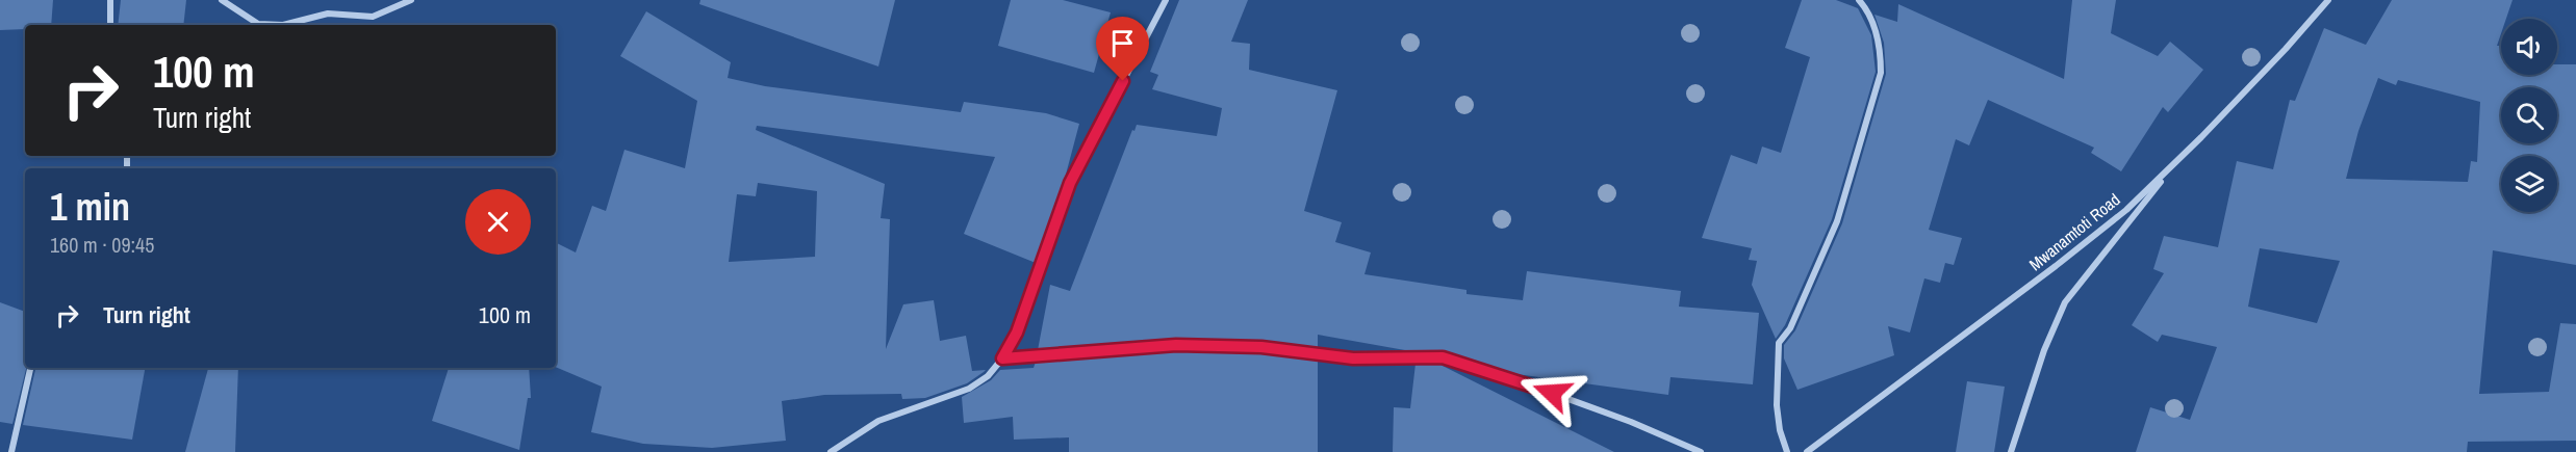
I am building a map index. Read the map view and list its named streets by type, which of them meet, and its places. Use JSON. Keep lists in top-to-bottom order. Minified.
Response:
{"streets":{"street":["Mwanamtoti Road"]},"page":{"turn":["100 m","Turn right"],"heading":["1 min","160 m · 09:45"],"list":[{"name":"Turn right","value":"100 m"}]}}
